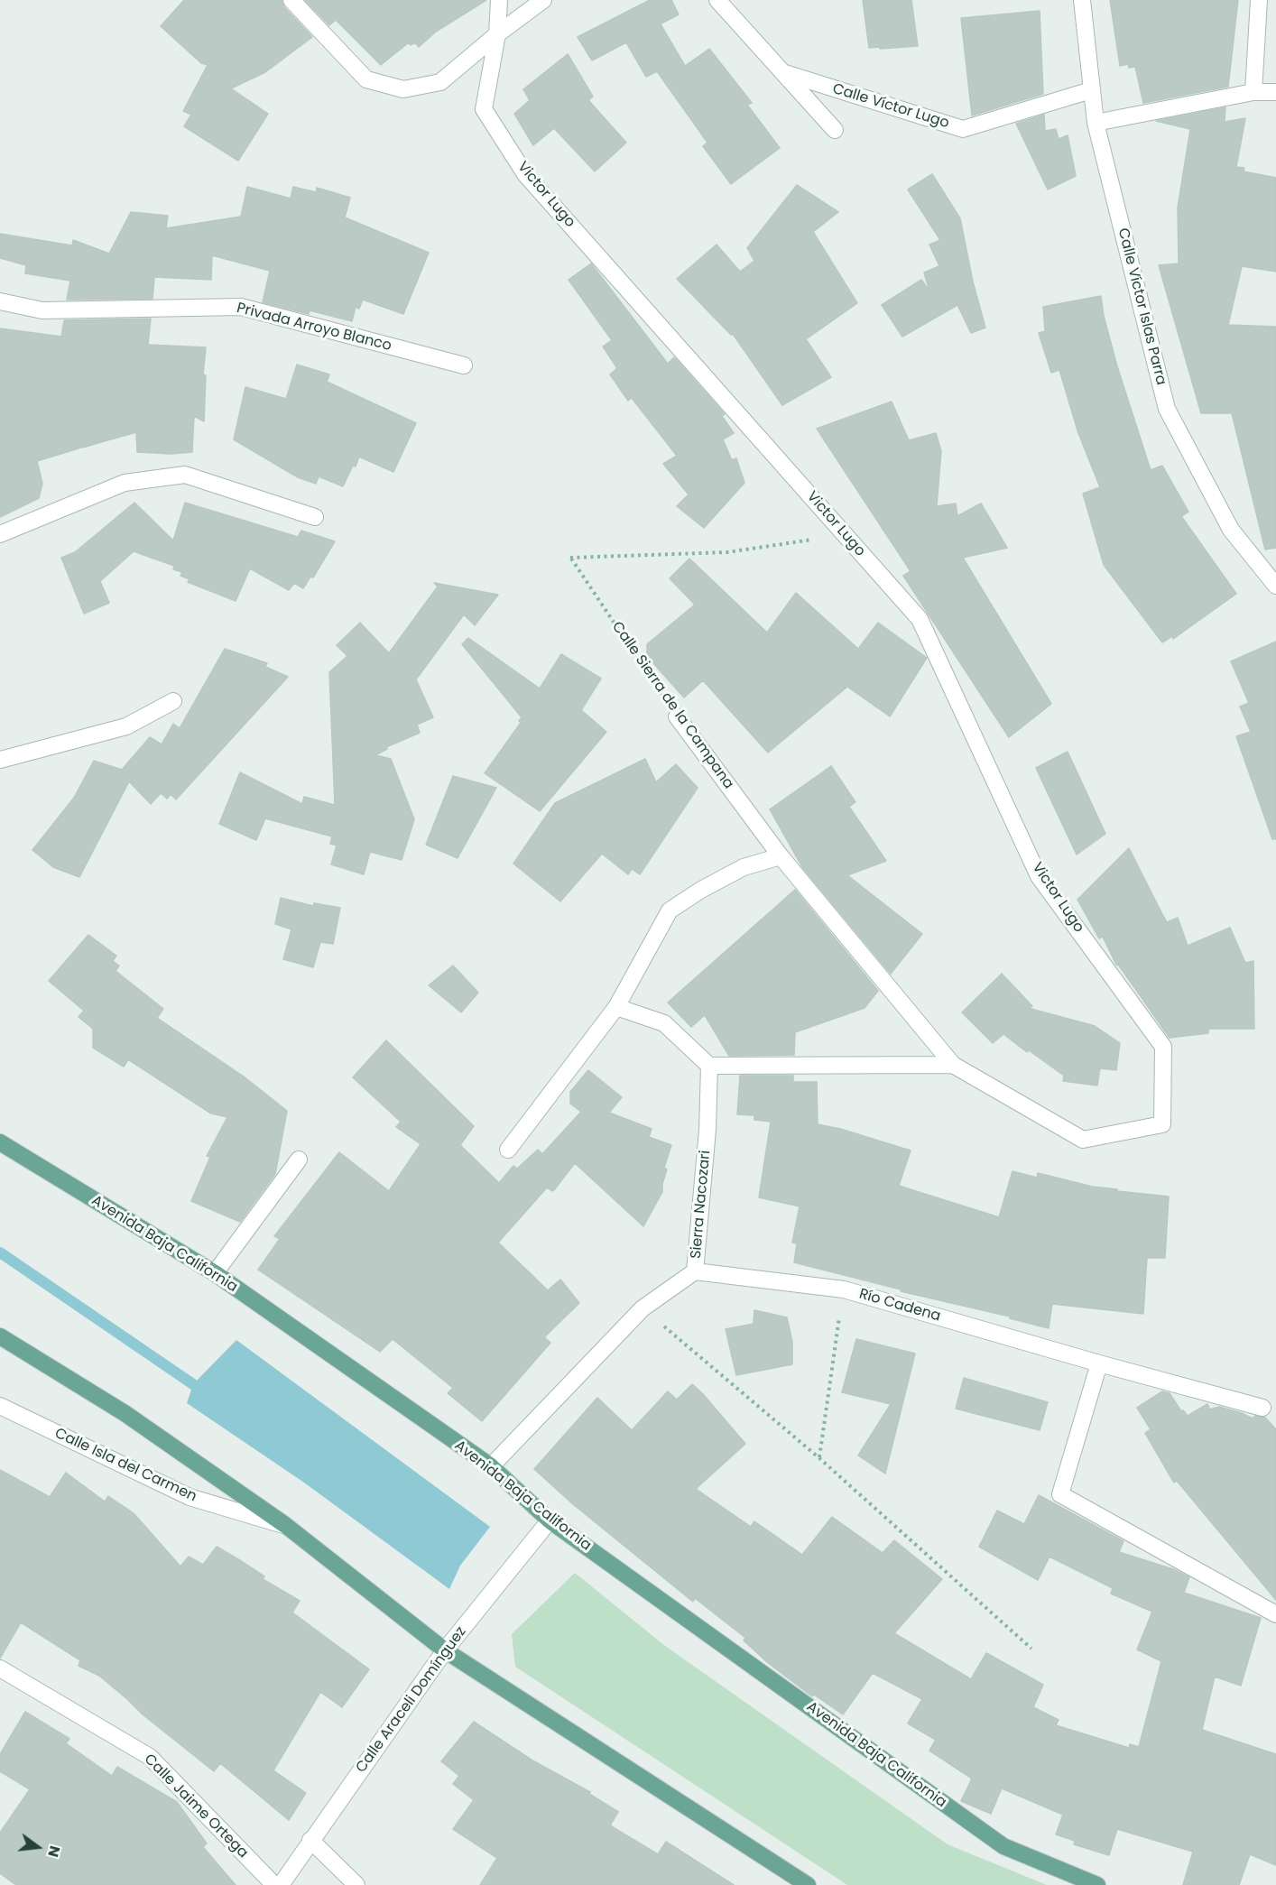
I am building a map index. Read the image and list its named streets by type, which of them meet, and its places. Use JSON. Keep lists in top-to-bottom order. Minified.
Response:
{"streets":{"main road":["Avenida Baja California"],"street":["Calle Víctor Lugo","Victor Lugo","Calle Víctor Islas Parra","Privada Arroyo Blanco","Calle Sierra de la Campana","Sierra Nacozari","Río Cadena","Calle Isla del Carmen","Calle Araceli Domínguez","Calle Jaime Ortega"]},"crossings":[["Calle Víctor Lugo","Calle Víctor Islas Parra"],["Victor Lugo","Calle Sierra de la Campana"],["Sierra Nacozari","Avenida Baja California"],["Sierra Nacozari","Río Cadena"],["Avenida Baja California","Calle Araceli Domínguez"]],"north":"right"}
